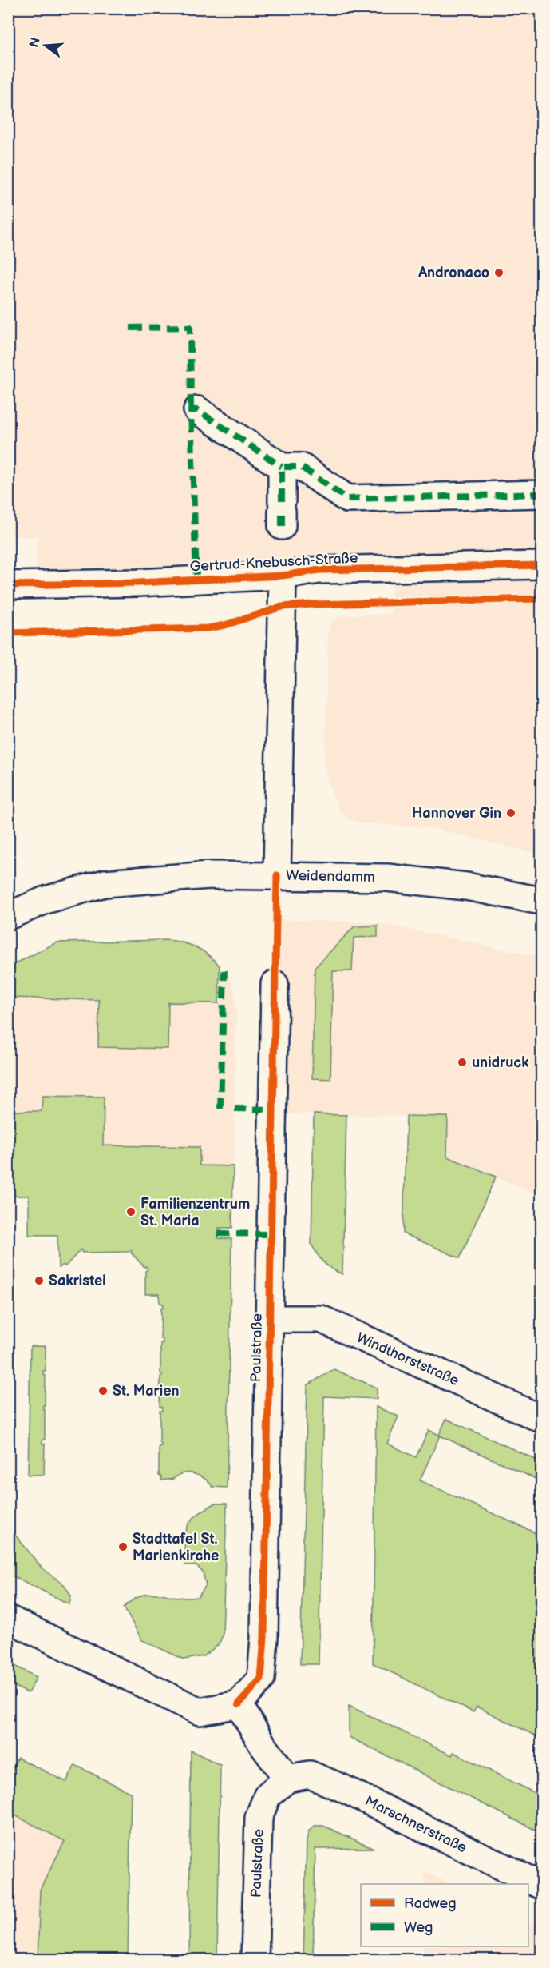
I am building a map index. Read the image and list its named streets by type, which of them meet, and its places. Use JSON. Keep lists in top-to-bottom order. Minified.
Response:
{"streets":{"street":["Gertrud-Knebusch-Straße","Weidendamm","Paulstraße","Windthorststraße","Marschnerstraße"]},"crossings":[["Gertrud-Knebusch-Straße","Weidendamm"],["Paulstraße","Windthorststraße"],["Paulstraße","Marschnerstraße"]],"places":["Andronaco","Hannover Gin","unidruck","Familienzentrum St. Maria","Sakristei","St. Marien","Stadttafel St. Marienkirche"],"legend":["Radweg","Weg"],"north":"left"}
